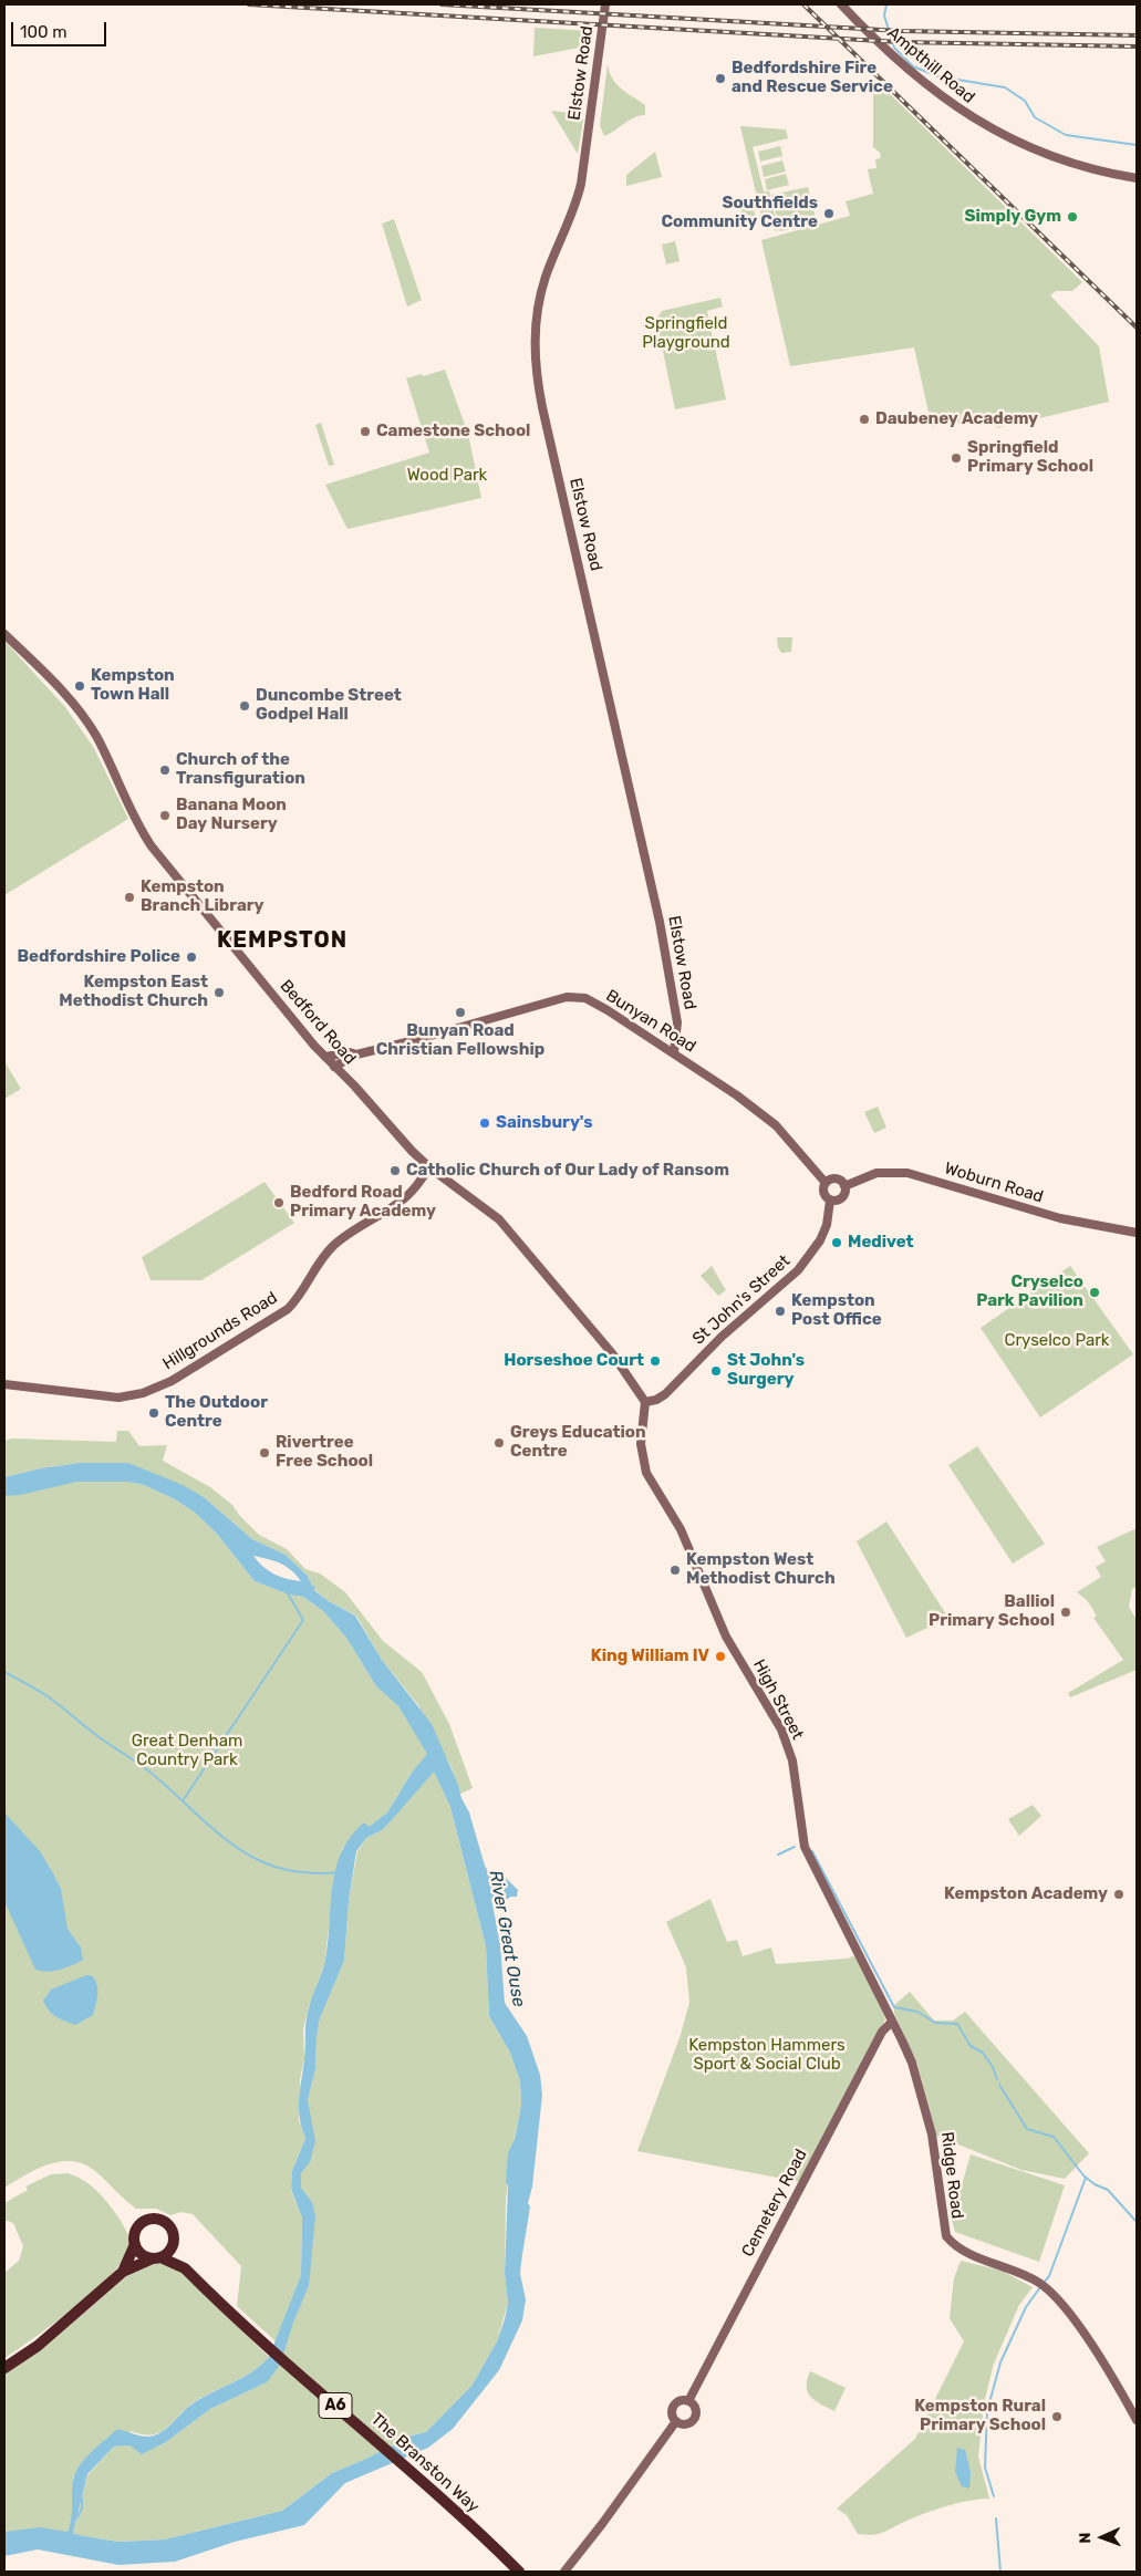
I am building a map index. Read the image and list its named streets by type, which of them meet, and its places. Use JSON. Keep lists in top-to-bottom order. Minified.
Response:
{"streets":{"highway":["A6","The Branston Way"],"main road":["Ampthill Road","Elstow Road","Bunyan Road","Bedford Road","Woburn Road","St John's Street","Hillgrounds Road","High Street","Ridge Road","Cemetery Road"]},"crossings":[["Elstow Road","Bunyan Road"],["Bunyan Road","Bedford Road"],["Bunyan Road","Woburn Road"],["Bunyan Road","St John's Street"],["Bedford Road","St John's Street"],["Bedford Road","Hillgrounds Road"],["Bedford Road","High Street"],["Woburn Road","St John's Street"],["St John's Street","High Street"],["High Street","Ridge Road"],["High Street","Cemetery Road"],["Ridge Road","Cemetery Road"]],"districts":["KEMPSTON"],"water":["River Great Ouse"],"parks":["Springfield Playground","Wood Park","Cryselco Park","Great Denham Country Park","Kempston Hammers Sport & Social Club"],"places":["Bedfordshire Fire and Rescue Service","Southfields Community Centre","Simply Gym","Daubeney Academy","Camestone School","Springfield Primary School","Kempston Town Hall","Duncombe Street Godpel Hall","Church of the Transfiguration","Banana Moon Day Nursery","Kempston Branch Library","Bedfordshire Police","Kempston East Methodist Church","Bunyan Road Christian Fellowship","Sainsbury's","Catholic Church of Our Lady of Ransom","Bedford Road Primary Academy","Medivet","Cryselco Park Pavilion","Kempston Post Office","Horseshoe Court","St John's Surgery","The Outdoor Centre","Greys Education Centre","Rivertree Free School","Kempston West Methodist Church","Balliol Primary School","King William IV","Kempston Academy","Kempston Rural Primary School"],"scale_bar":"100 m","north":"left"}
